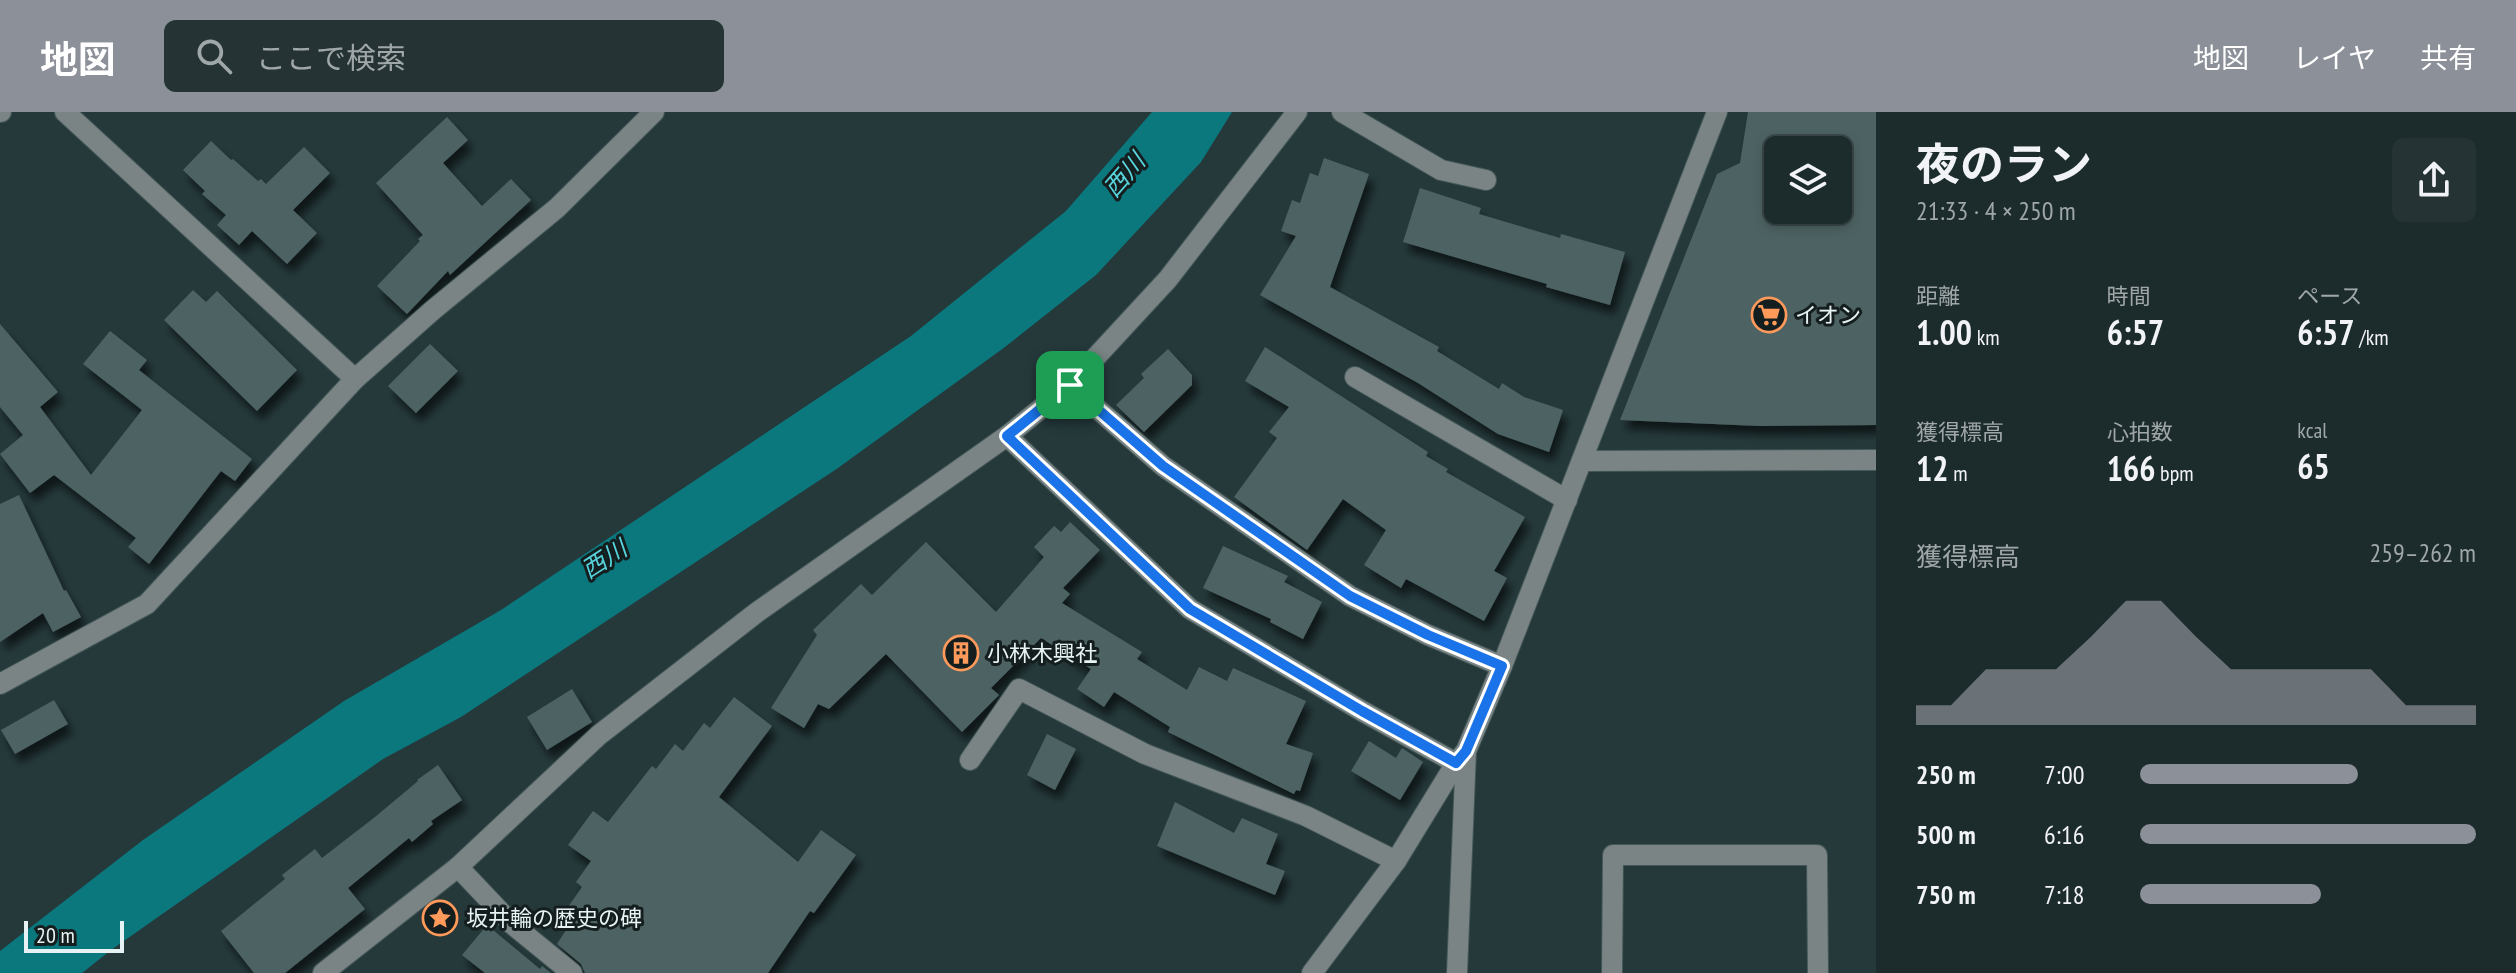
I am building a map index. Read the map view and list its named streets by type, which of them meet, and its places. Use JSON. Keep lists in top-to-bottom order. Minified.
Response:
{"water":["西川"],"places":{"supermarket":["イオン"],"building":["小林木興社"],"place":["坂井輪の歴史の碑"]},"scale_bar":"20 m","page":{"header":"地図","search":"ここで検索","nav":["地図","レイヤ","共有"],"heading":["夜のラン","21:33 · 4 × 250 m"],"stats":[["距離","1.00 km"],["時間","6:57"],["ペース","6:57 /km"],["獲得標高","12 m"],["心拍数","166 bpm"],["kcal","65"]],"chart":["獲得標高","259–262 m"],"list":[{"name":"250 m","note":"7:00"},{"name":"500 m","note":"6:16"},{"name":"750 m","note":"7:18"}],"scale":"20 m"}}
